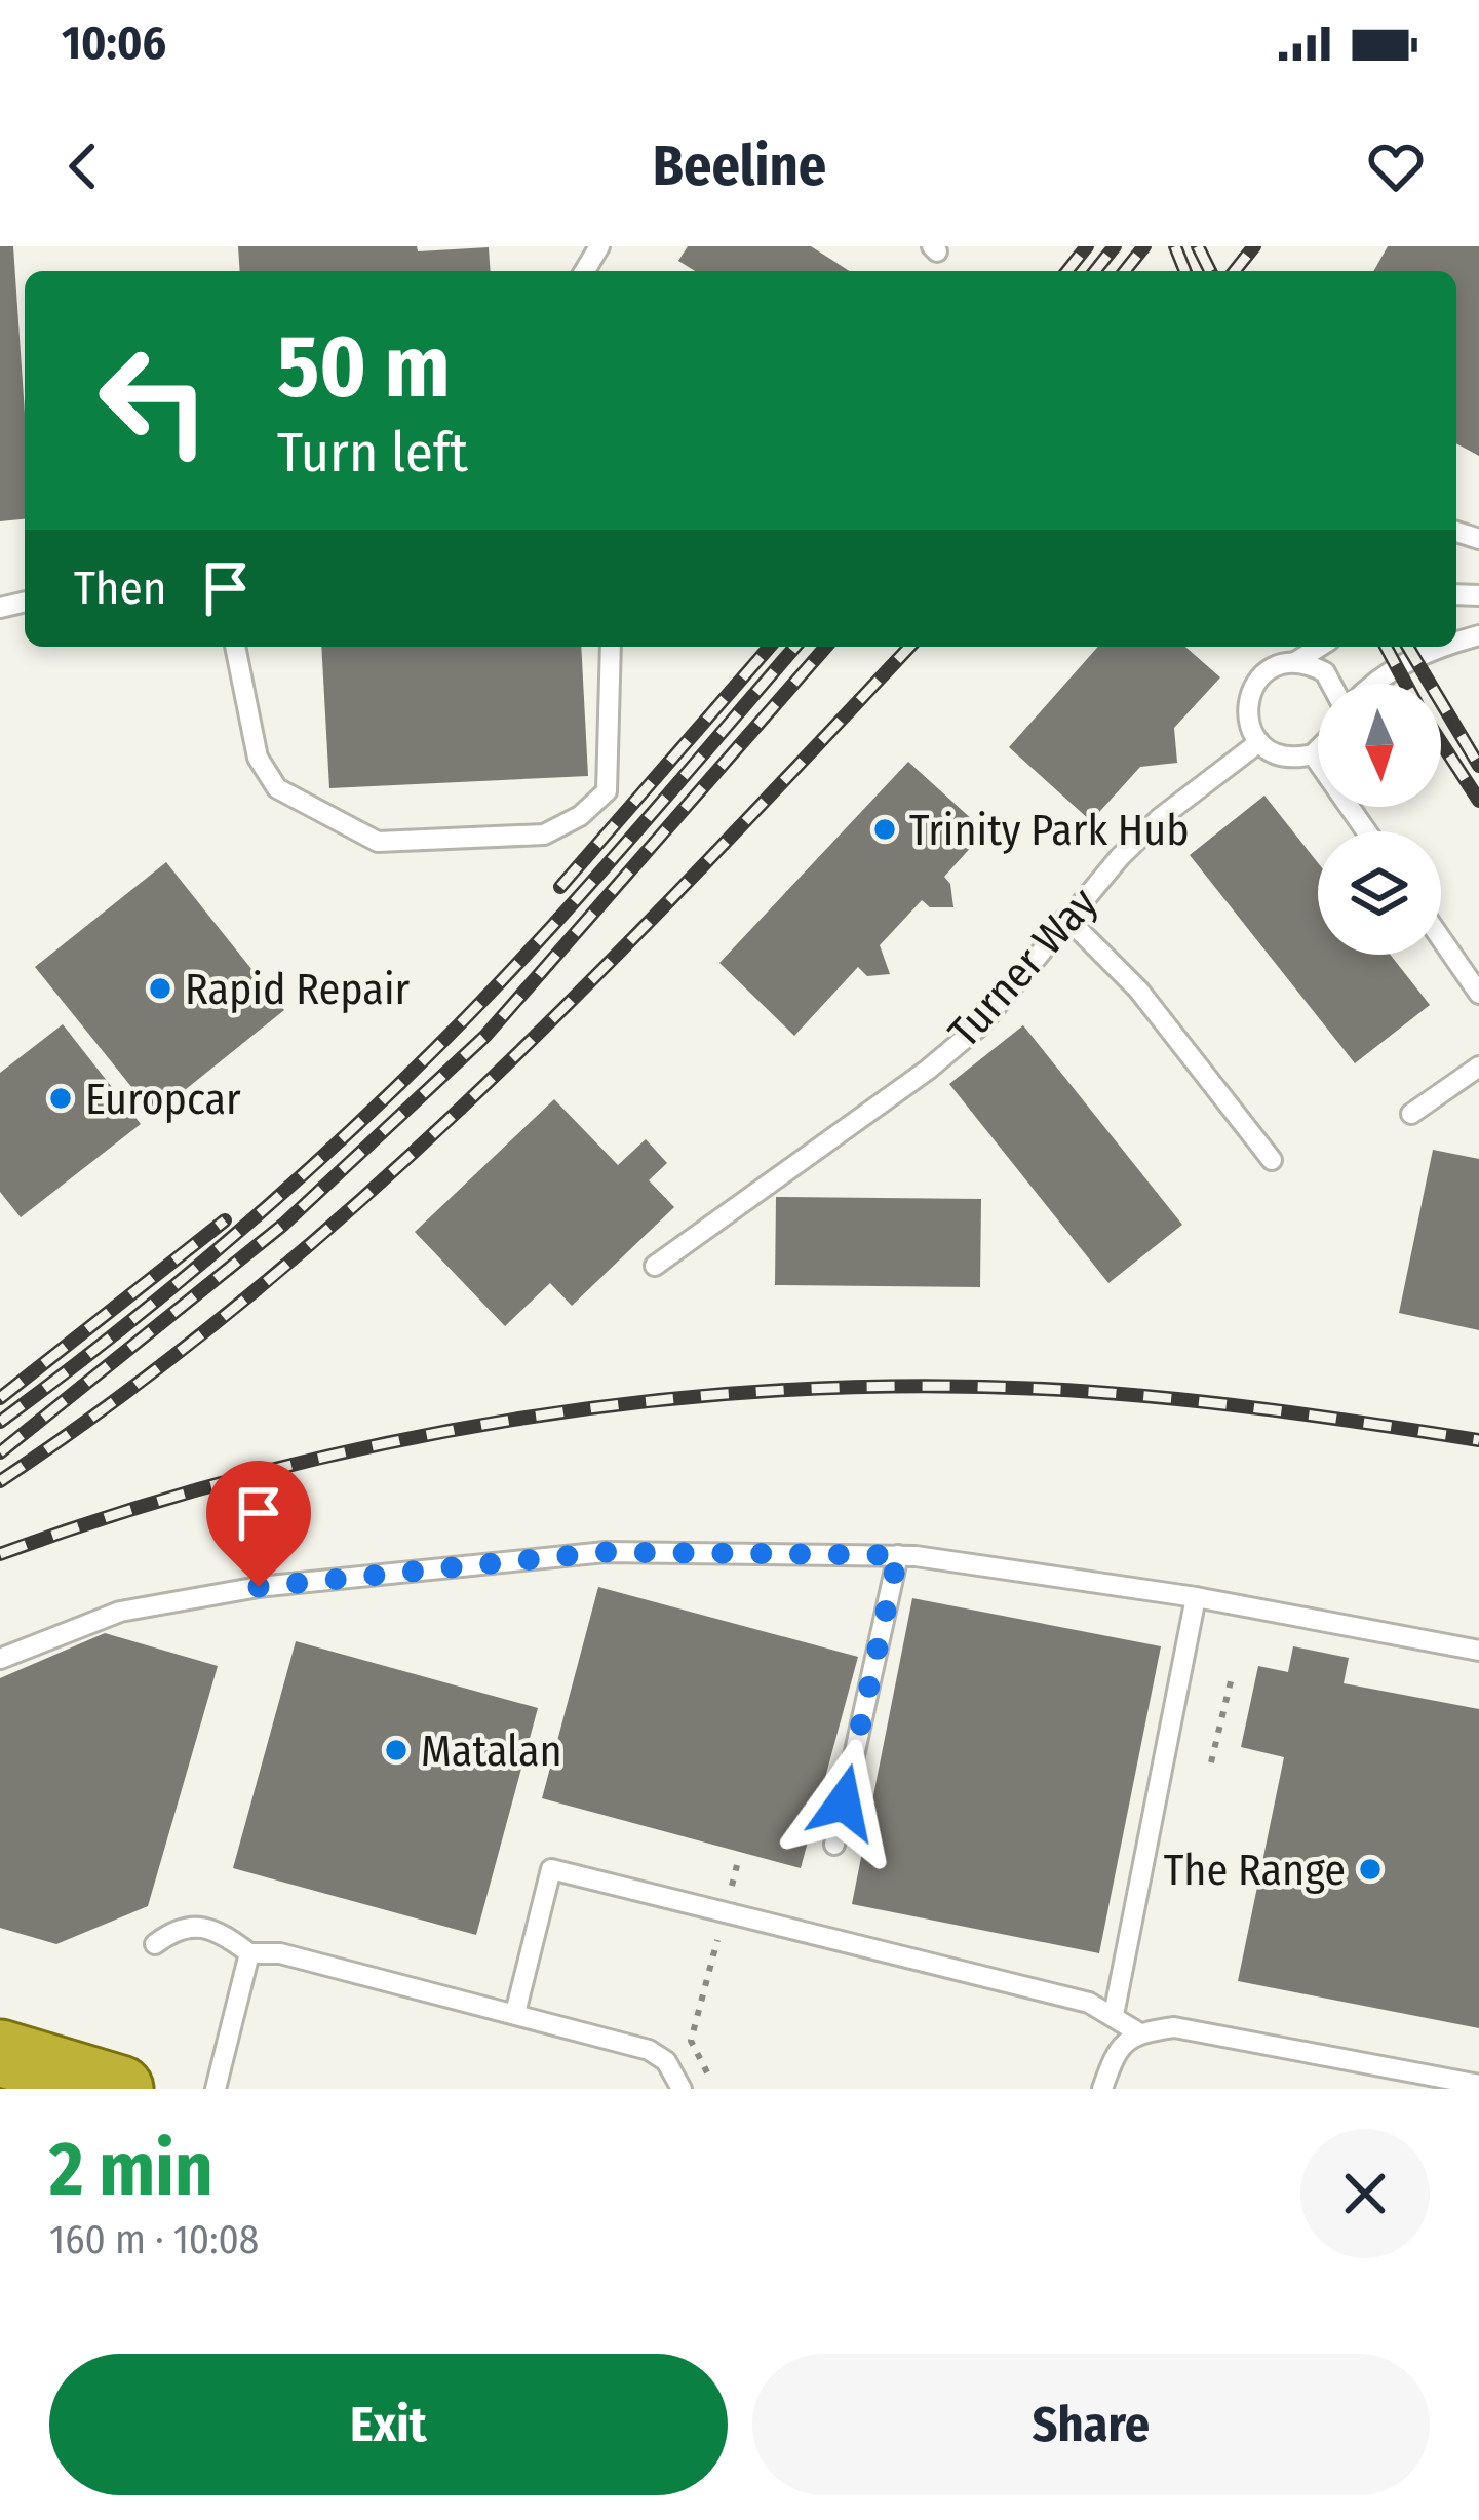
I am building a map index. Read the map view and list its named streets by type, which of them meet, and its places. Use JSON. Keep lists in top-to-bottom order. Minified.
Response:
{"streets":{"lane":["Turner Way"]},"places":["Trinity Park Hub","Rapid Repair","Europcar","Matalan","The Range"],"north":"bottom","page":{"status":"10:06","header":"Beeline","turn":["50 m","Turn left"],"then":"Then","heading":["2 min","160 m · 10:08"],"buttons":["Exit","Share"]}}
